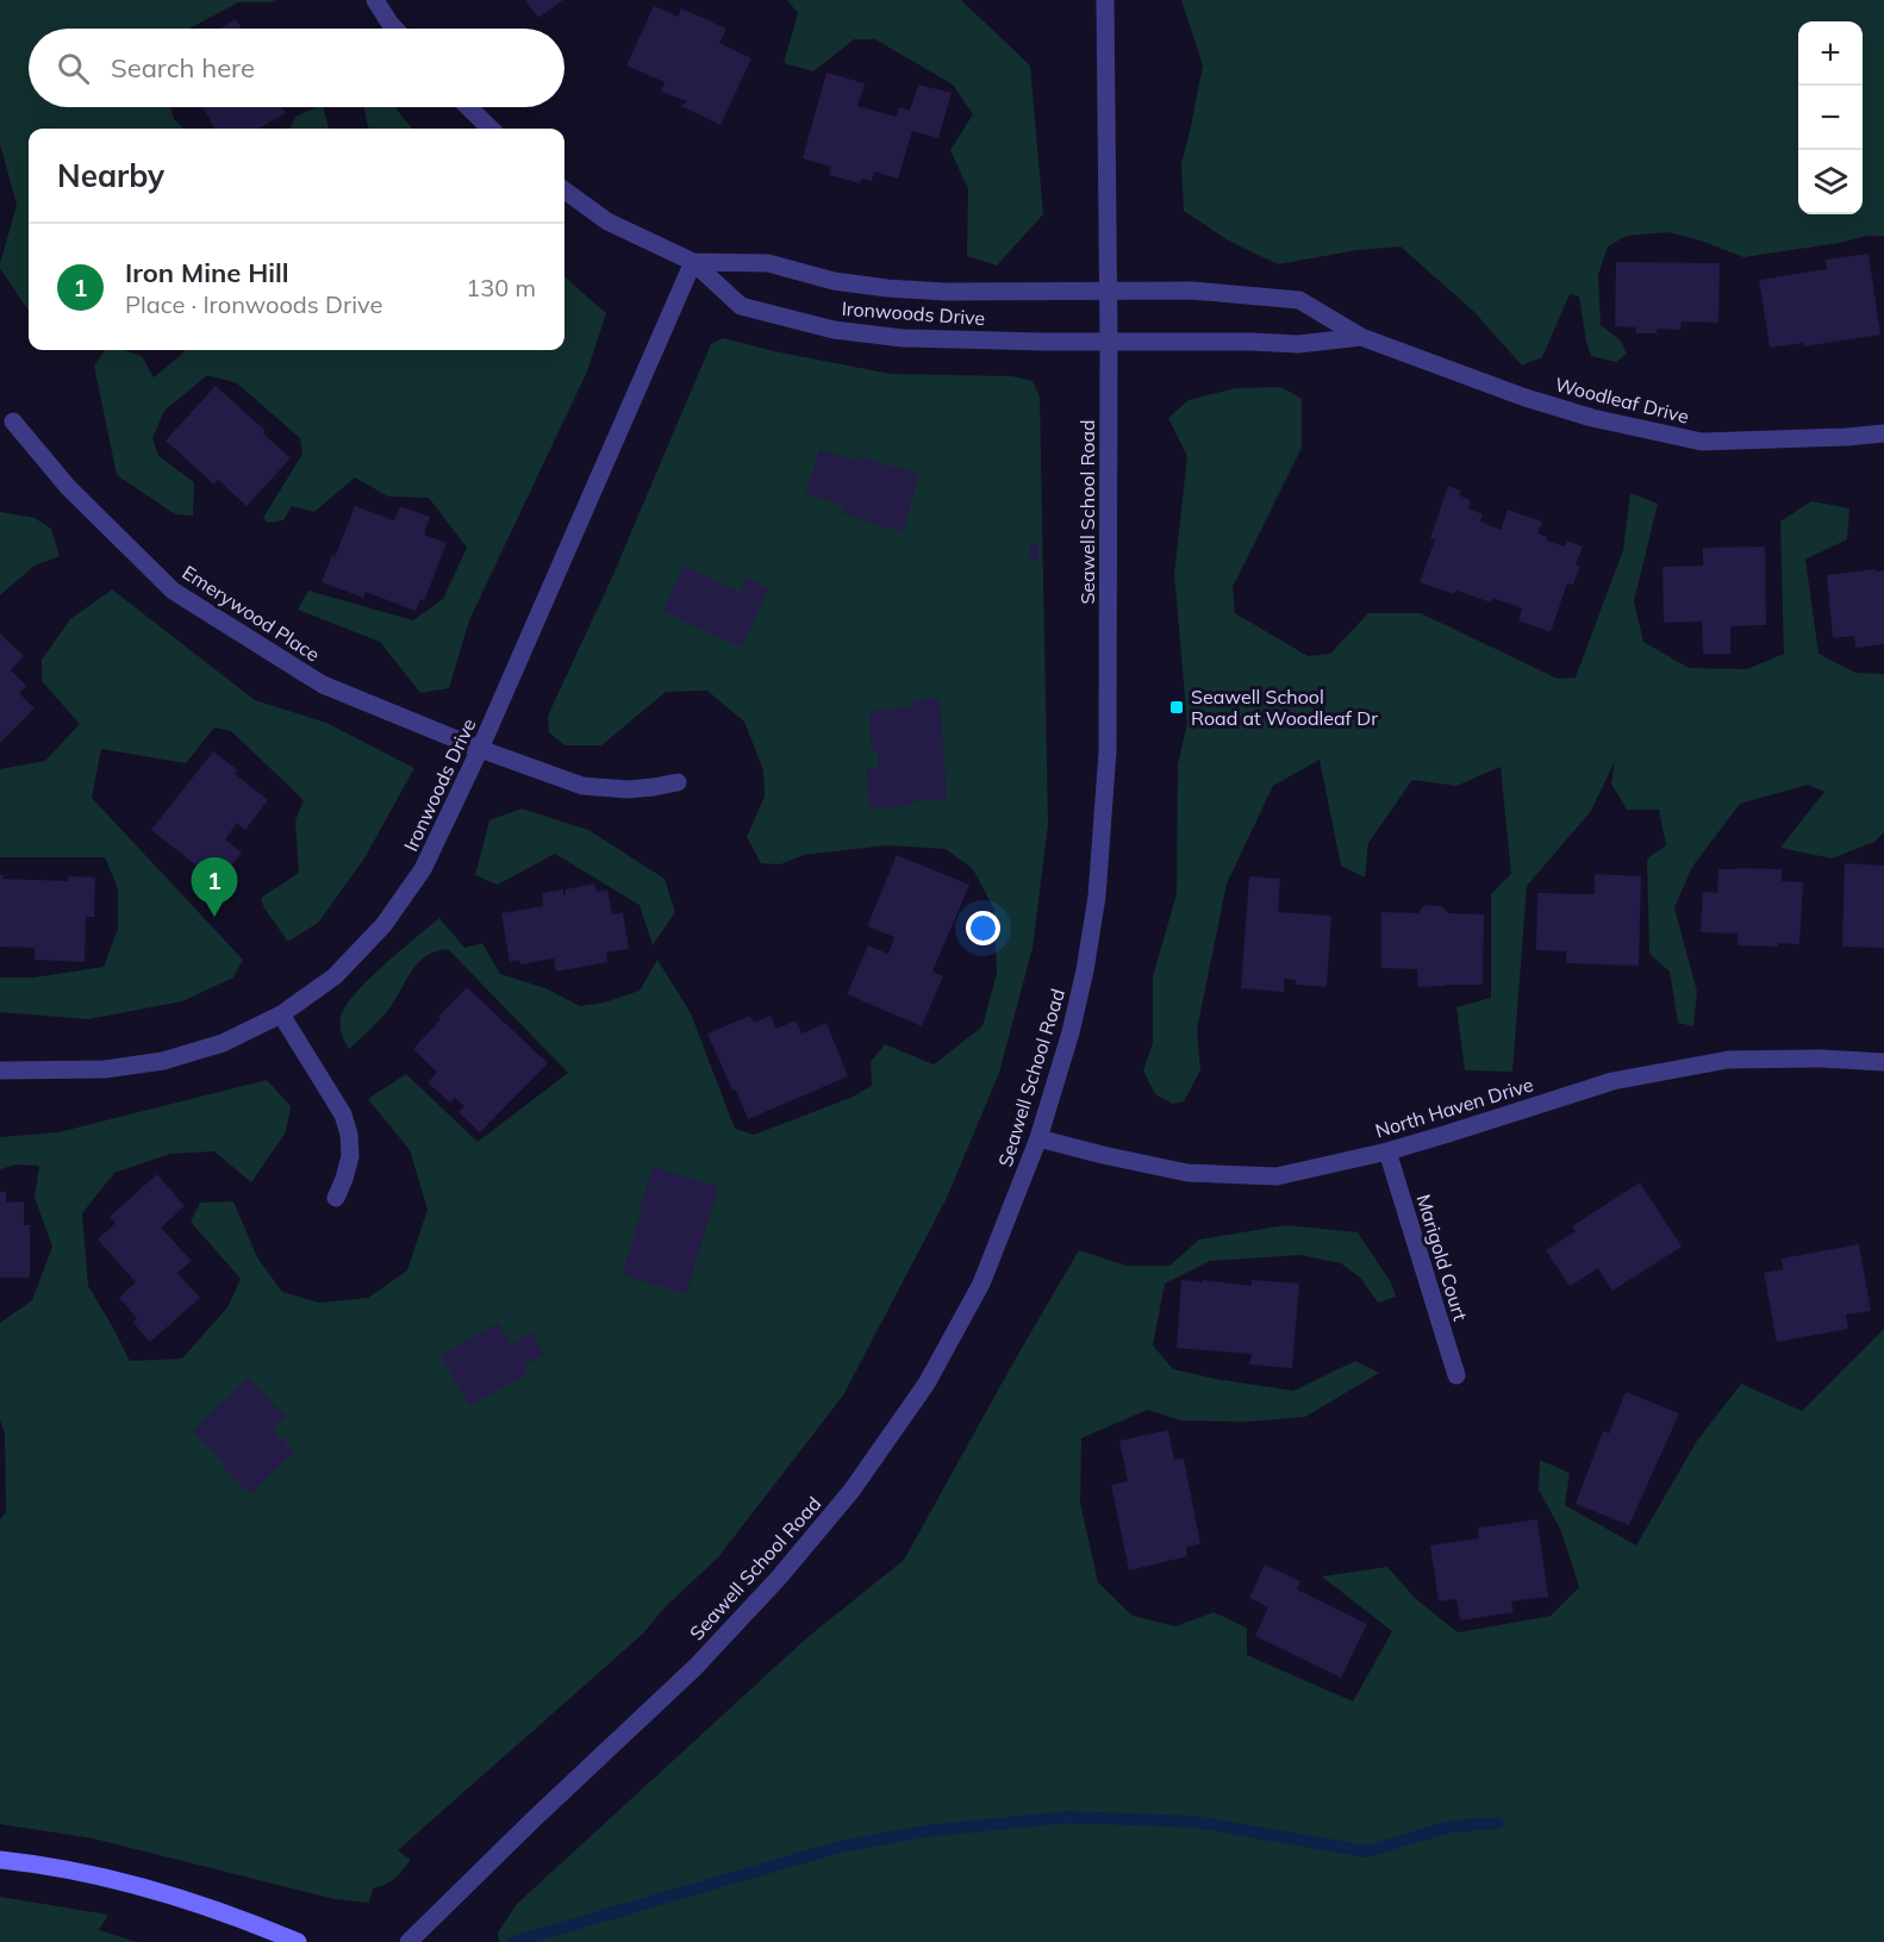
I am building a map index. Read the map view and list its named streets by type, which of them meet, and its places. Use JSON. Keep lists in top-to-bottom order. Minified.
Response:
{"streets":{"street":["Ironwoods Drive","Woodleaf Drive","Seawell School Road","Emerywood Place","North Haven Drive","Marigold Court"]},"crossings":[["Ironwoods Drive","Woodleaf Drive"],["Ironwoods Drive","Seawell School Road"],["Ironwoods Drive","Emerywood Place"],["Woodleaf Drive","Seawell School Road"],["Seawell School Road","North Haven Drive"],["North Haven Drive","Marigold Court"]],"places":{"transit":["Seawell School Road at Woodleaf Dr"]},"page":{"map_buttons":["+","−"],"search":"Search here","heading":"Nearby","list":[{"mark":"1","name":"Iron Mine Hill","note":"Place · Ironwoods Drive","value":"130 m"}],"pins":"1"}}
